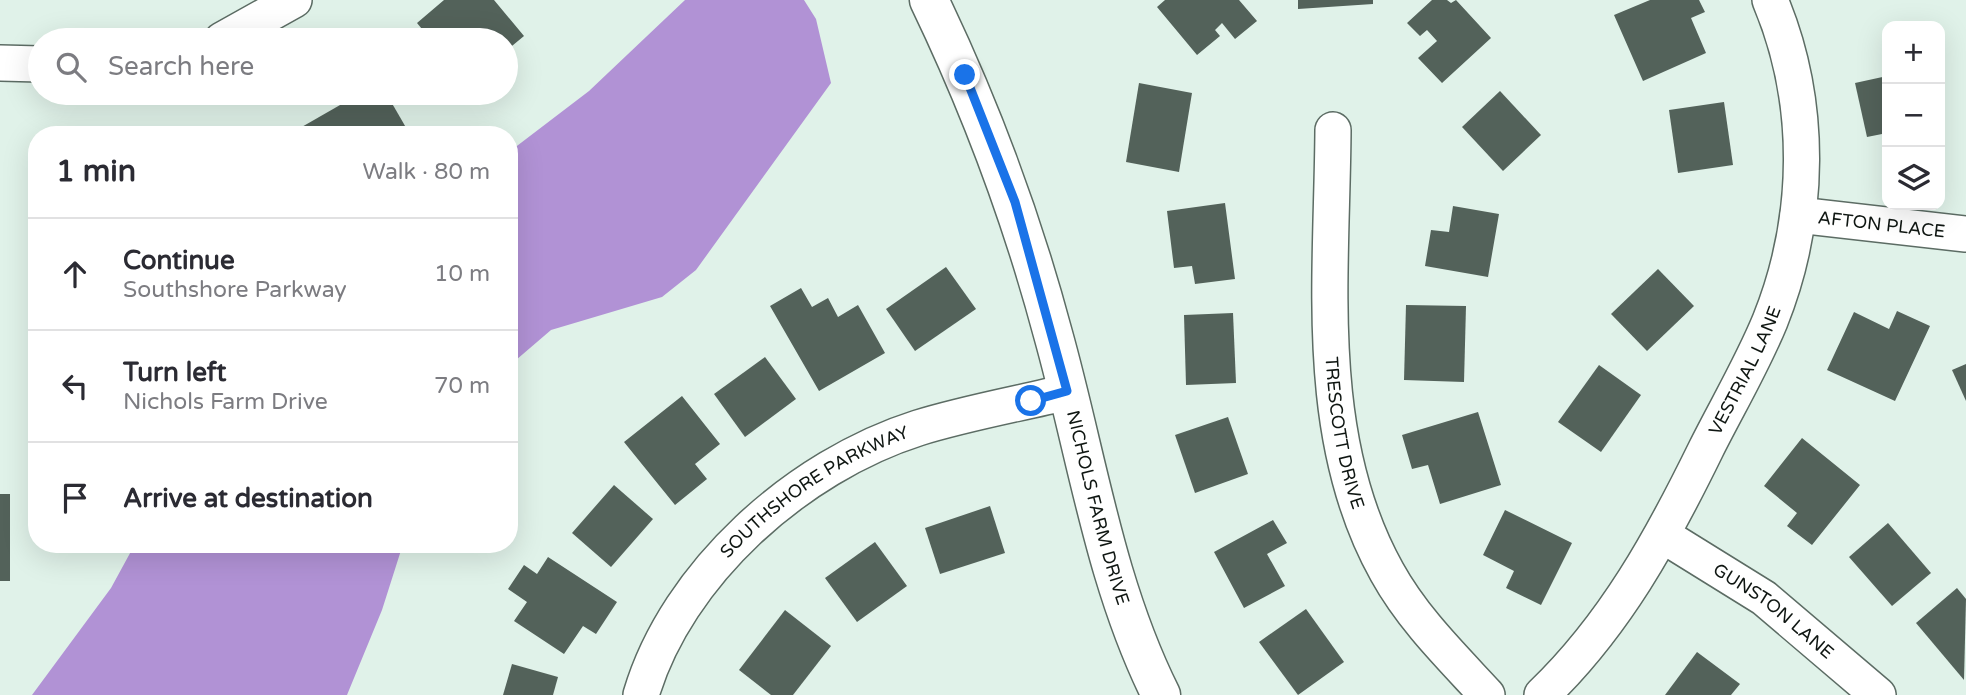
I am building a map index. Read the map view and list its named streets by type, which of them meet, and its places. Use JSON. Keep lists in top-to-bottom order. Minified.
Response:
{"streets":{"street":["AFTON PLACE","VESTRIAL LANE","TRESCOTT DRIVE","SOUTHSHORE PARKWAY","NICHOLS FARM DRIVE","GUNSTON LANE"]},"crossings":[["AFTON PLACE","VESTRIAL LANE"],["VESTRIAL LANE","GUNSTON LANE"],["SOUTHSHORE PARKWAY","NICHOLS FARM DRIVE"]],"page":{"map_buttons":["+","−"],"search":"Search here","heading":["1 min","Walk · 80 m"],"list":[["Continue","Southshore Parkway","10 m"],["Turn left","Nichols Farm Drive","70 m"],"Arrive at destination"]}}
